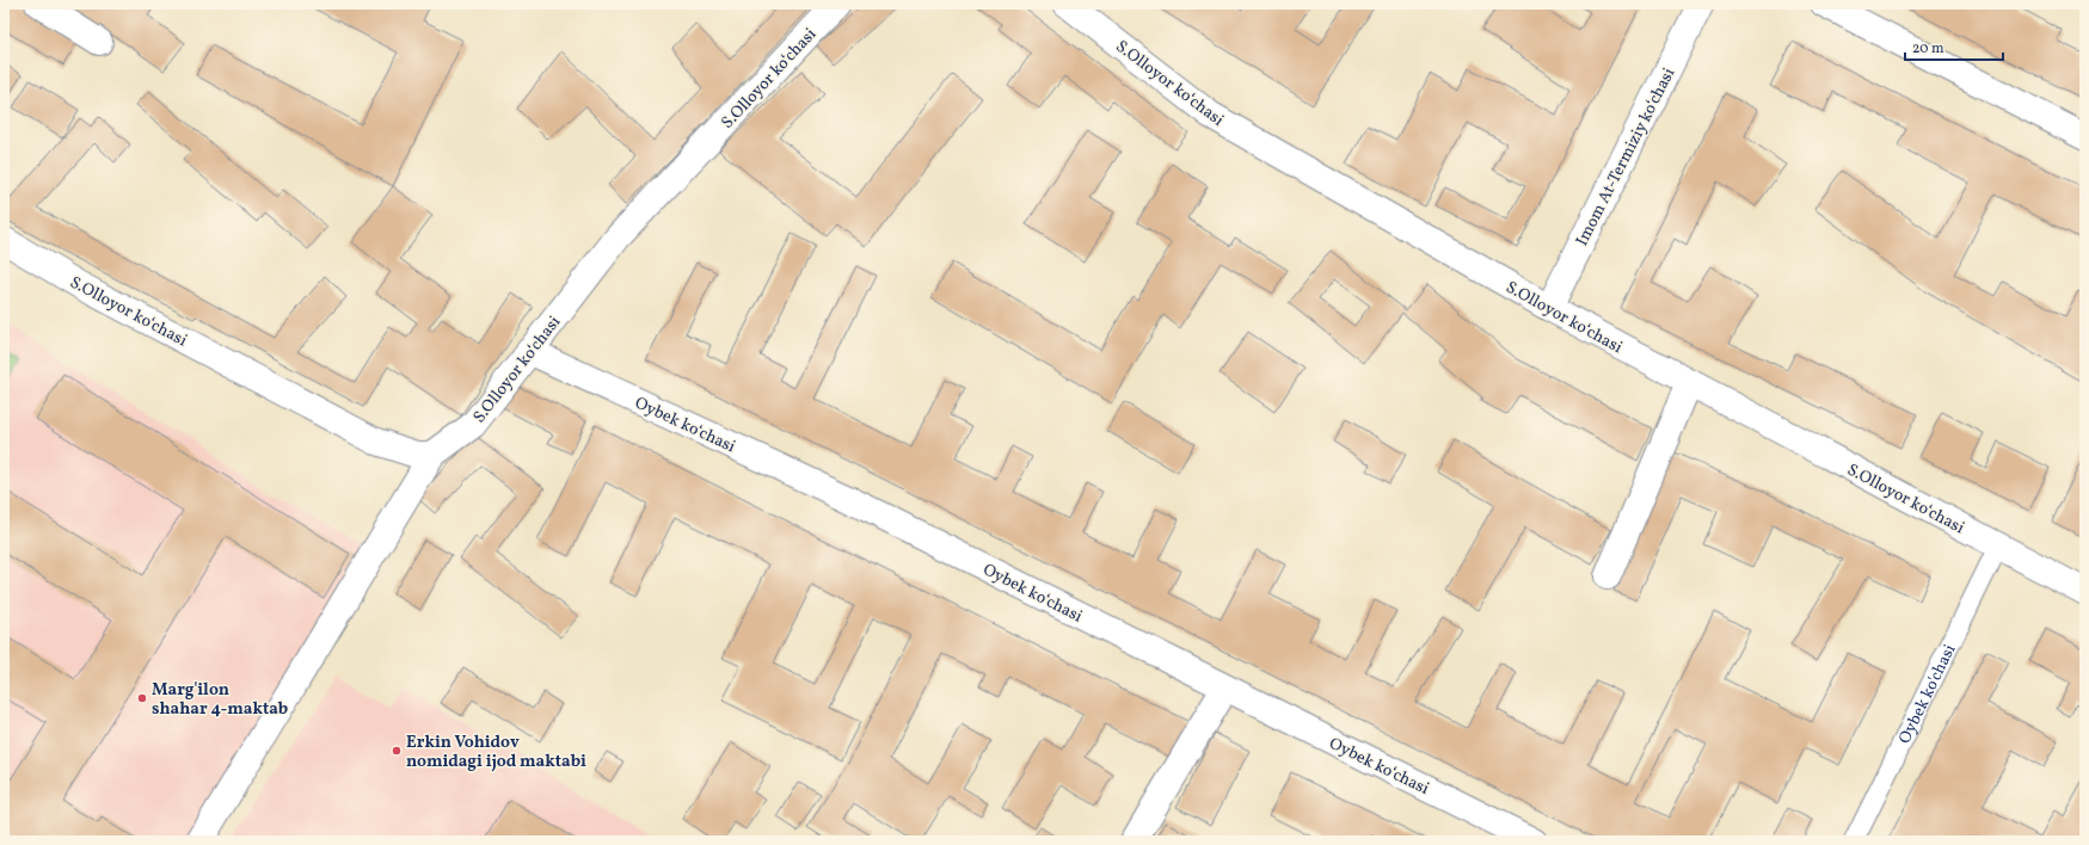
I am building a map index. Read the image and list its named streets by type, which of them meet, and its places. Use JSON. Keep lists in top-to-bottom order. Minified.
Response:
{"streets":{"street":["S.Olloyor koʻchasi","Imom At-Termiziy koʻchasi","Oybek koʻchasi"],"lane":["Oybek ko'chasi"]},"crossings":[["S.Olloyor koʻchasi","Imom At-Termiziy koʻchasi"],["S.Olloyor koʻchasi","Oybek koʻchasi"],["S.Olloyor koʻchasi","Oybek ko'chasi"]],"places":["Marg'ilon shahar 4-maktab","Erkin Vohidov nomidagi ijod maktabi"],"scale_bar":"20 m"}
